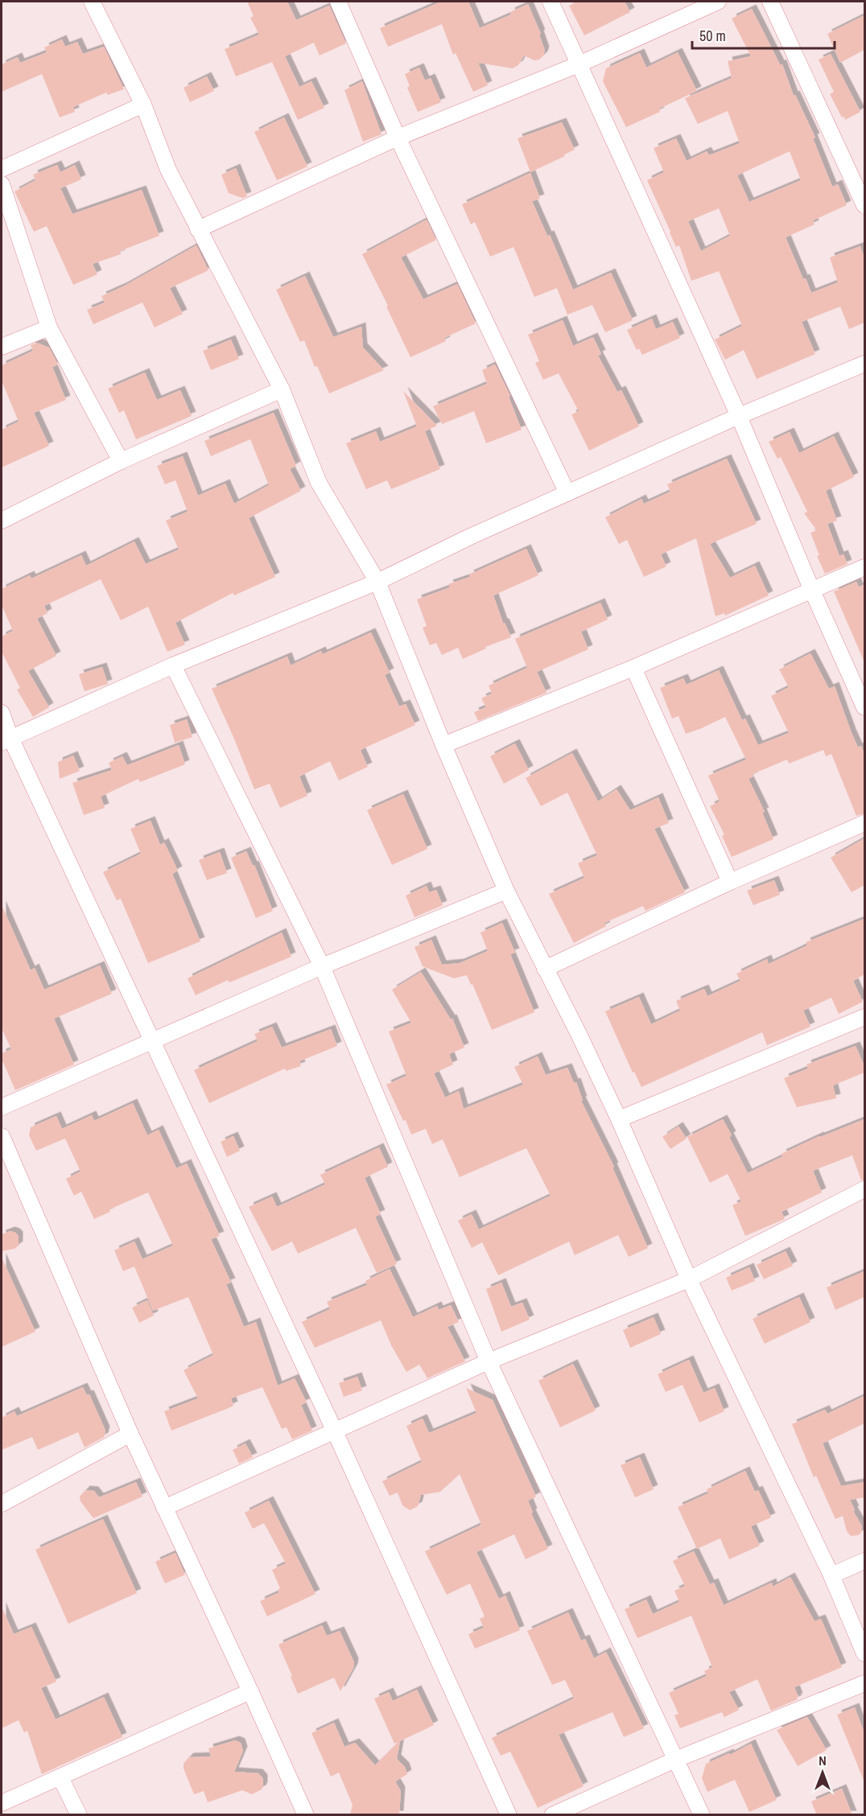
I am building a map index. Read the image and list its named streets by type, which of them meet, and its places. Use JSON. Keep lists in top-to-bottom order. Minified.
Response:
{"scale_bar":"50 m","north":"top"}
